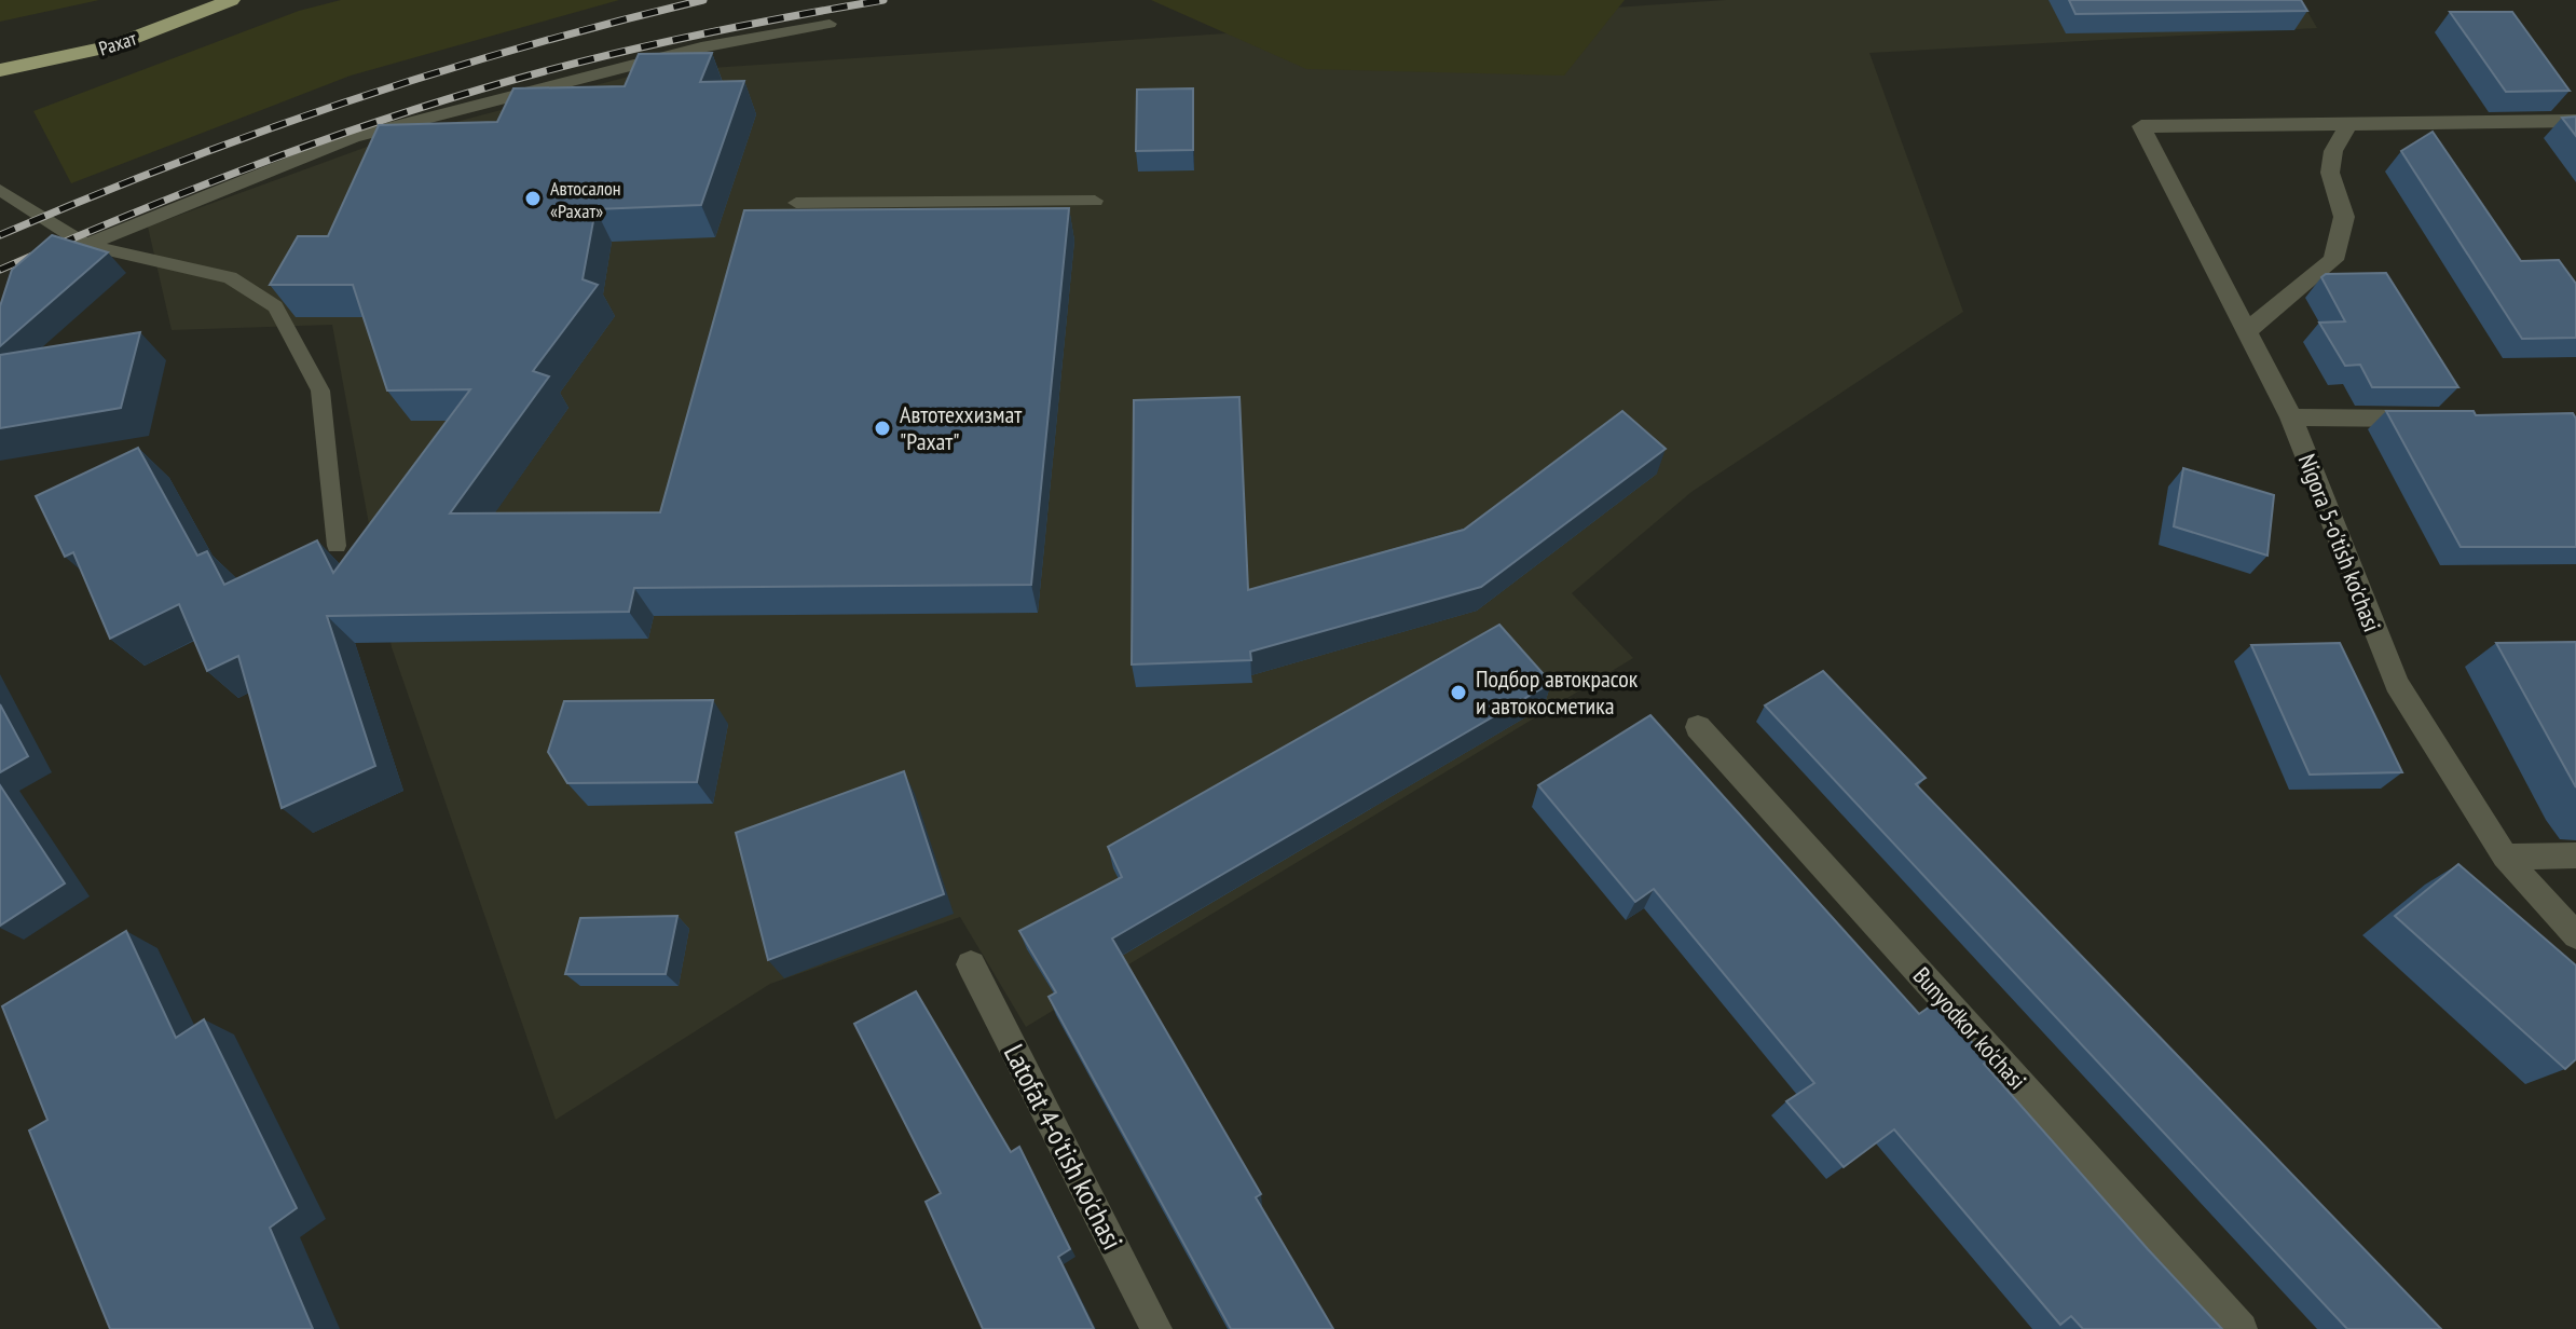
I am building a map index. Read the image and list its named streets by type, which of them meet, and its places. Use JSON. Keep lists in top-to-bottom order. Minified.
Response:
{"streets":{"highway":["Рахат"],"street":["Nigora 5-o'tish ko'chasi","Bunyodkor ko'chasi","Latofat 4-o'tish ko'chasi"]},"places":["Автосалон «Рахат»","Автотеххизмат \"Рахат\"","Подбор автокрасок и автокосметика"]}
